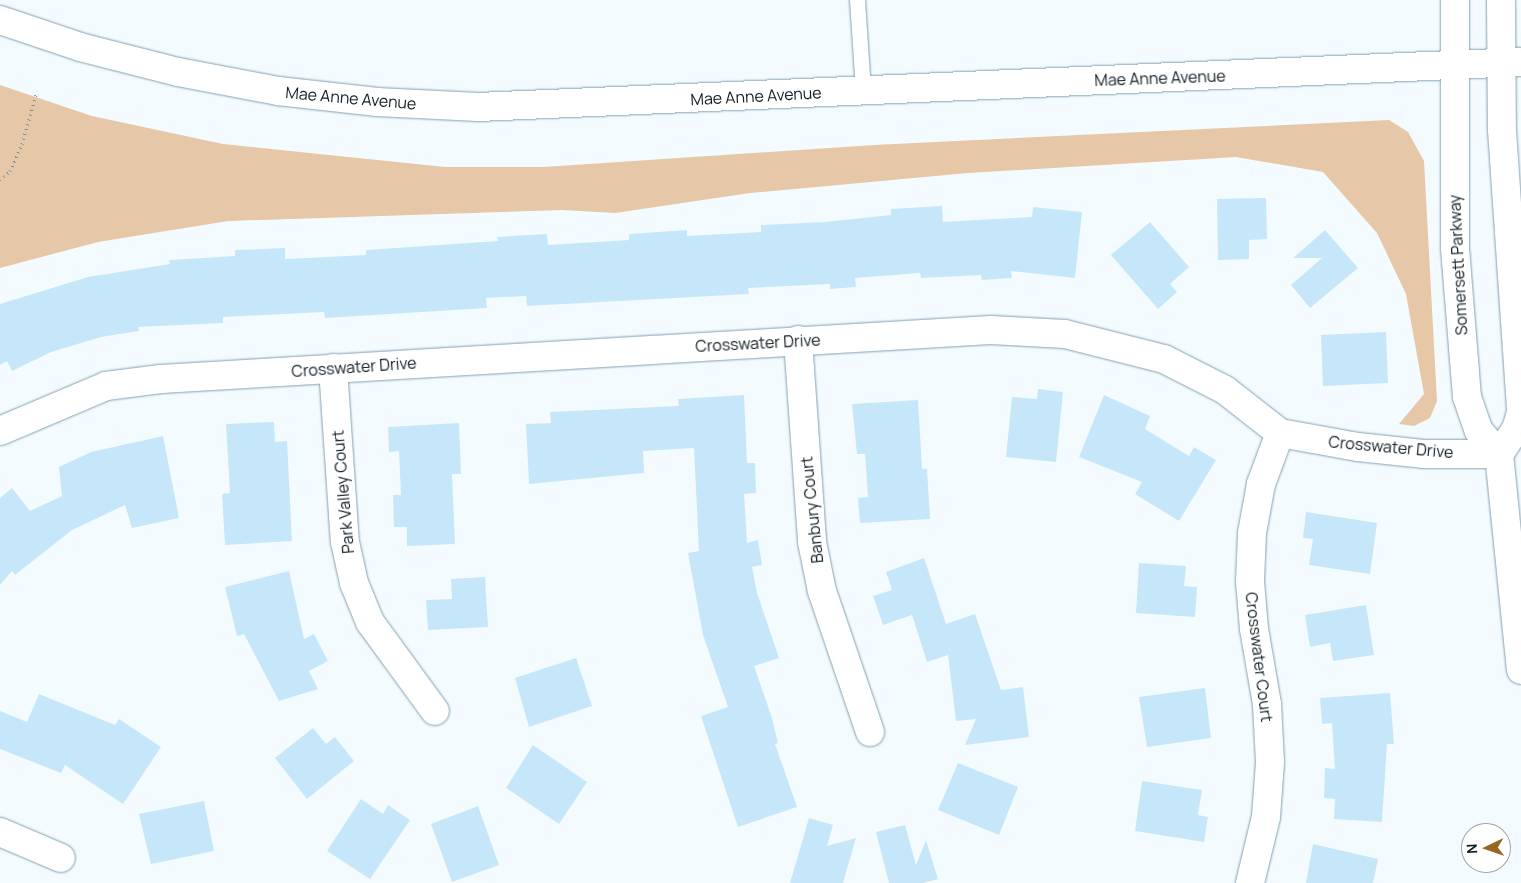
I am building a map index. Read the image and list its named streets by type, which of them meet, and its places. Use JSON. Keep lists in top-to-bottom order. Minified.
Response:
{"streets":{"street":["Mae Anne Avenue","Somersett Parkway","Crosswater Drive","Park Valley Court","Banbury Court","Crosswater Court"]},"crossings":[["Mae Anne Avenue","Somersett Parkway"],["Somersett Parkway","Crosswater Drive"],["Crosswater Drive","Park Valley Court"],["Crosswater Drive","Banbury Court"],["Crosswater Drive","Crosswater Court"]],"north":"left"}
